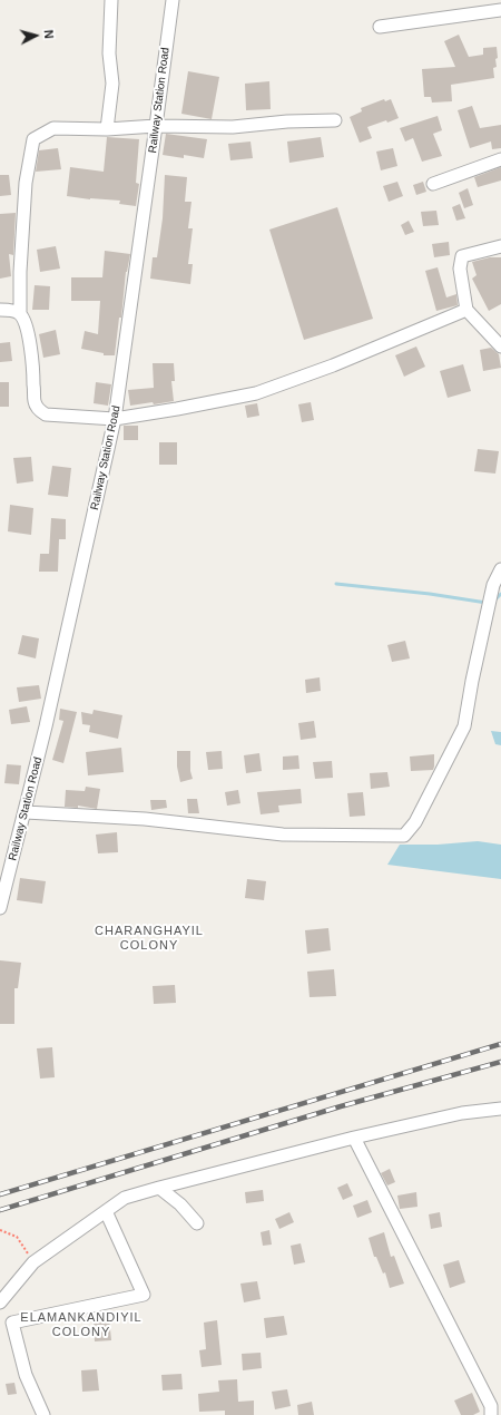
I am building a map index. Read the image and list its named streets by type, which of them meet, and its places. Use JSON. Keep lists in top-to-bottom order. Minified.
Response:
{"streets":{"street":["Railway Station Road"]},"districts":["CHARANGHAYIL COLONY","ELAMANKANDIYIL COLONY"],"north":"right"}
